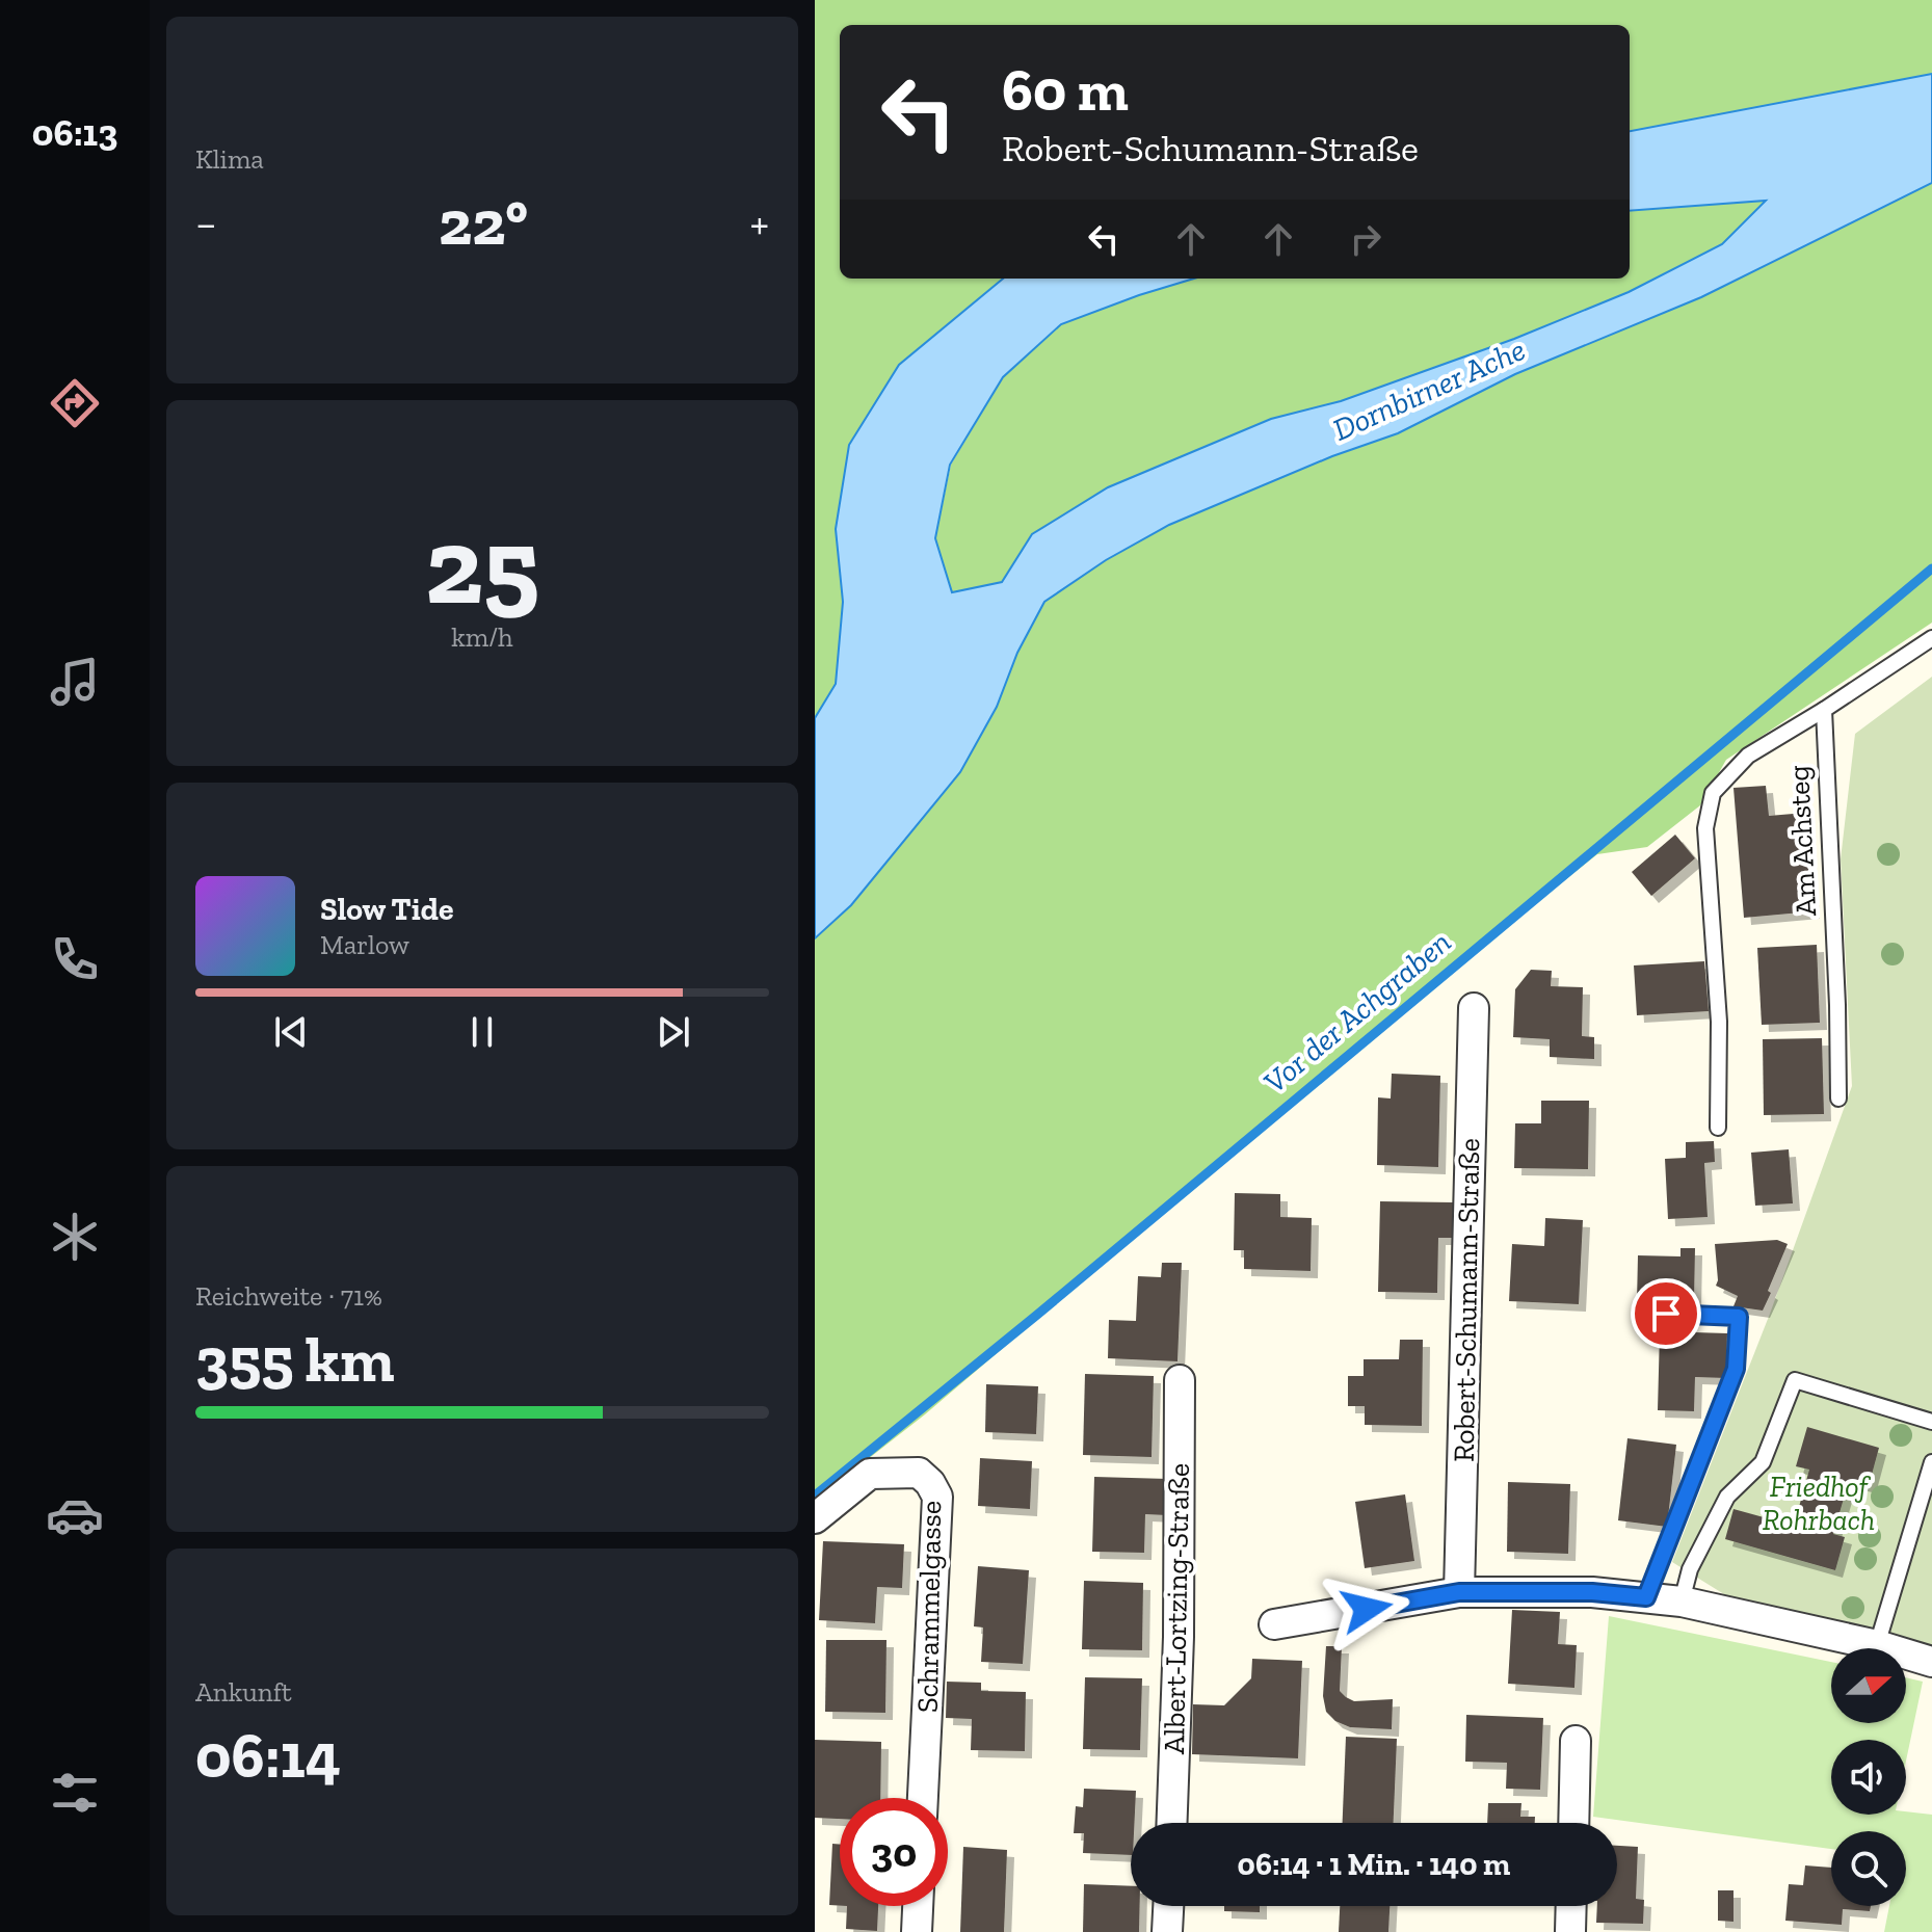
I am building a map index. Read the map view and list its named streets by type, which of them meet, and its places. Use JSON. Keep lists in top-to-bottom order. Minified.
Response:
{"streets":{"street":["Robert-Schumann-Straße","Schrammelgasse","Albert-Lortzing-Straße"],"lane":["Am Achsteg"]},"water":["Dornbirner Ache","Vor der Achgraben"],"parks":["Friedhof Rohrbach"],"north":"right","page":{"tabs":"06:13","tile":["Klima",["25","km/h"],["Reichweite · 71%","355 km"],["Ankunft","06:14"]],"turn":["60 m","Robert-Schumann-Straße"],"heat":["−","22°","+"],"song":["Slow Tide","Marlow"],"limit":"30","trip":"06:14 · 1 Min. · 140 m"}}
